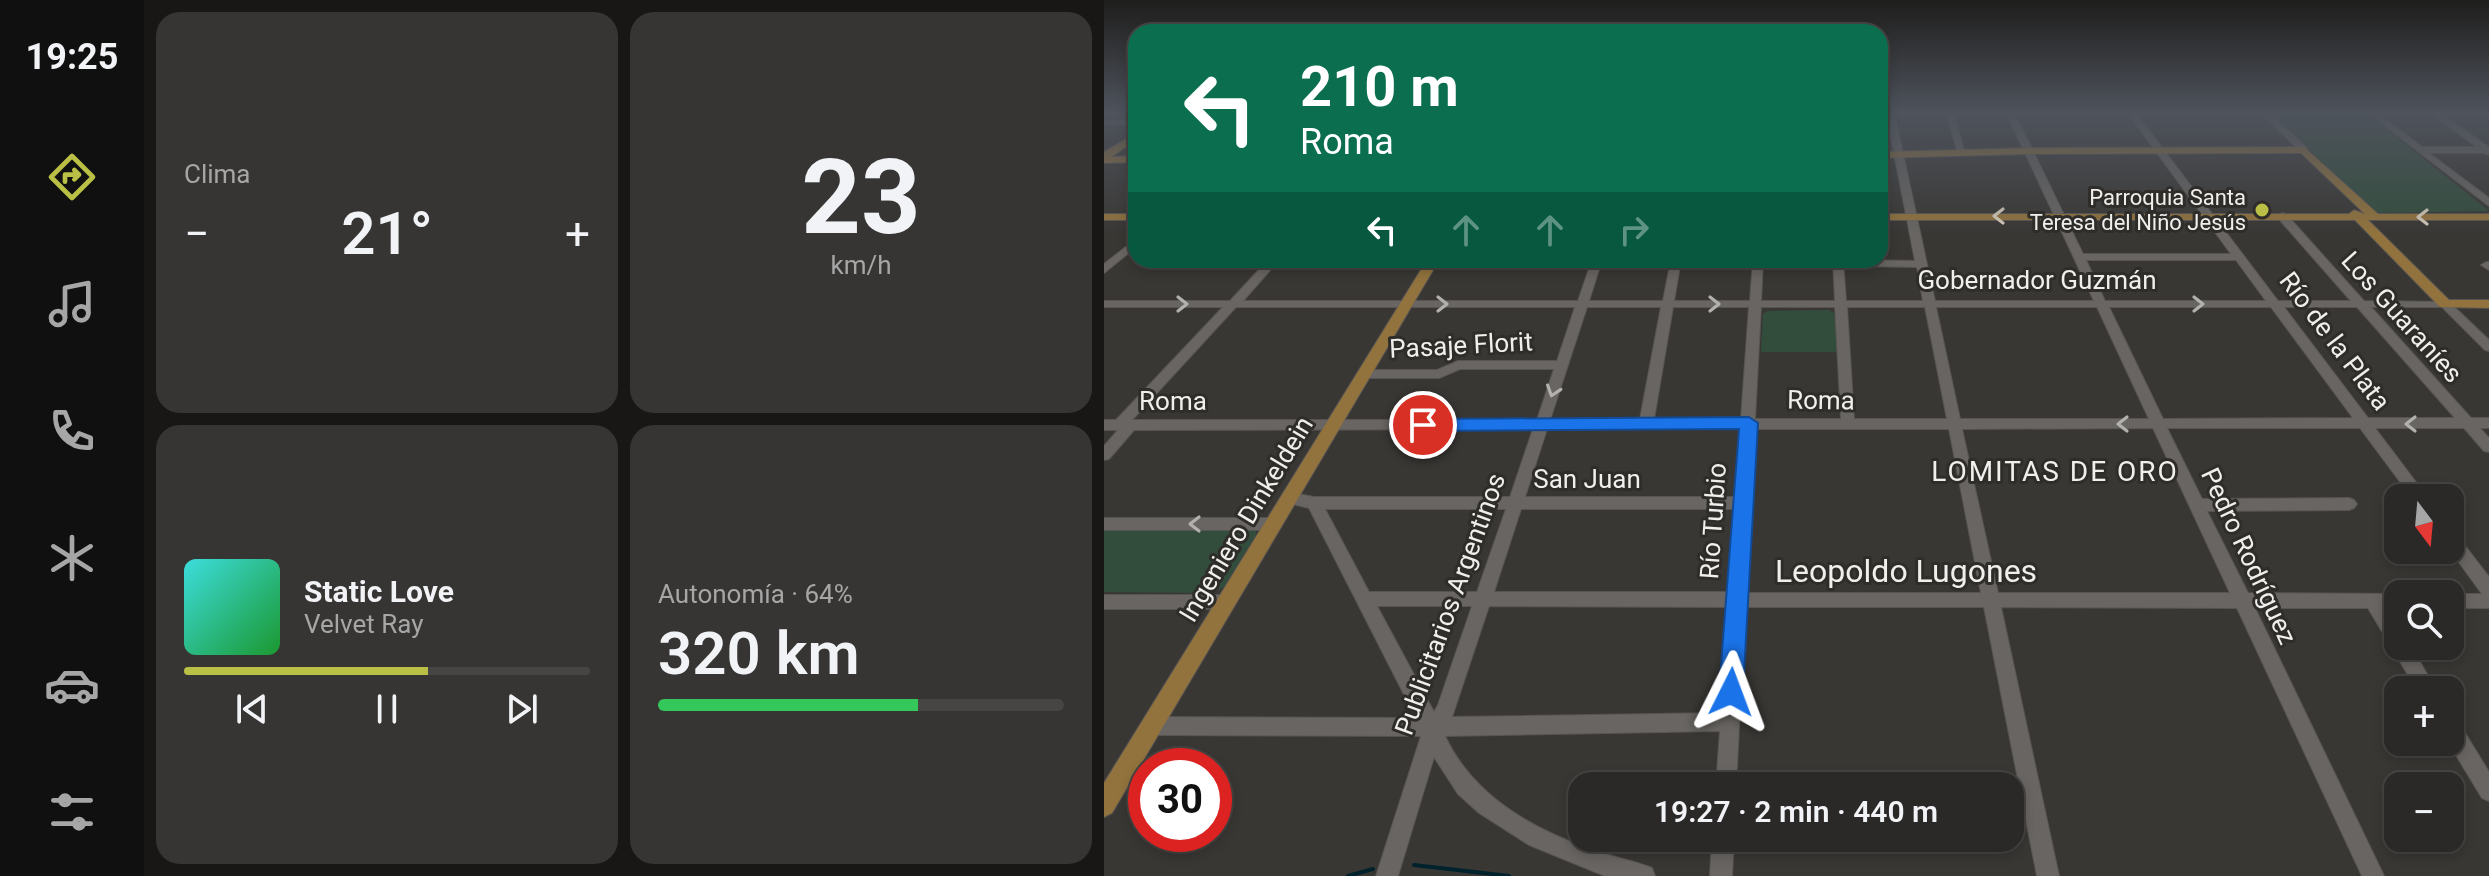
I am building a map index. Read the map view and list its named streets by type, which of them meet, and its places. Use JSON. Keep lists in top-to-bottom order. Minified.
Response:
{"streets":{"main road":["Gobernador Guzmán","Ingeniero Dinkeldein"],"street":["Los Guaraníes","Río de la Plata","Pasaje Florit","Roma","San Juan","Río Turbio","Pedro Rodríguez","Leopoldo Lugones","Publicitarios Argentinos"]},"crossings":[["Gobernador Guzmán","Los Guaraníes"],["Gobernador Guzmán","Río de la Plata"],["Gobernador Guzmán","Ingeniero Dinkeldein"],["Gobernador Guzmán","Río Turbio"],["Gobernador Guzmán","Pedro Rodríguez"],["Gobernador Guzmán","Publicitarios Argentinos"],["Los Guaraníes","Roma"],["Río de la Plata","Roma"],["Pasaje Florit","Ingeniero Dinkeldein"],["Pasaje Florit","Publicitarios Argentinos"],["Roma","Ingeniero Dinkeldein"],["Roma","Río Turbio"],["Roma","Pedro Rodríguez"],["Roma","Publicitarios Argentinos"],["San Juan","Ingeniero Dinkeldein"],["San Juan","Río Turbio"],["San Juan","Publicitarios Argentinos"],["Río Turbio","Leopoldo Lugones"],["Pedro Rodríguez","Leopoldo Lugones"],["Leopoldo Lugones","Publicitarios Argentinos"]],"one_way":["Gobernador Guzmán"],"districts":["LOMITAS DE ORO"],"places":["Parroquia Santa Teresa del Niño Jesús"],"north":"bottom","page":{"tabs":"19:25","tile":["Clima",["23","km/h"],["Autonomía · 64%","320 km"]],"turn":["210 m","Roma"],"heat":["−","21°","+"],"map_buttons":["+","−"],"song":["Static Love","Velvet Ray"],"limit":"30","trip":"19:27 · 2 min · 440 m"}}
